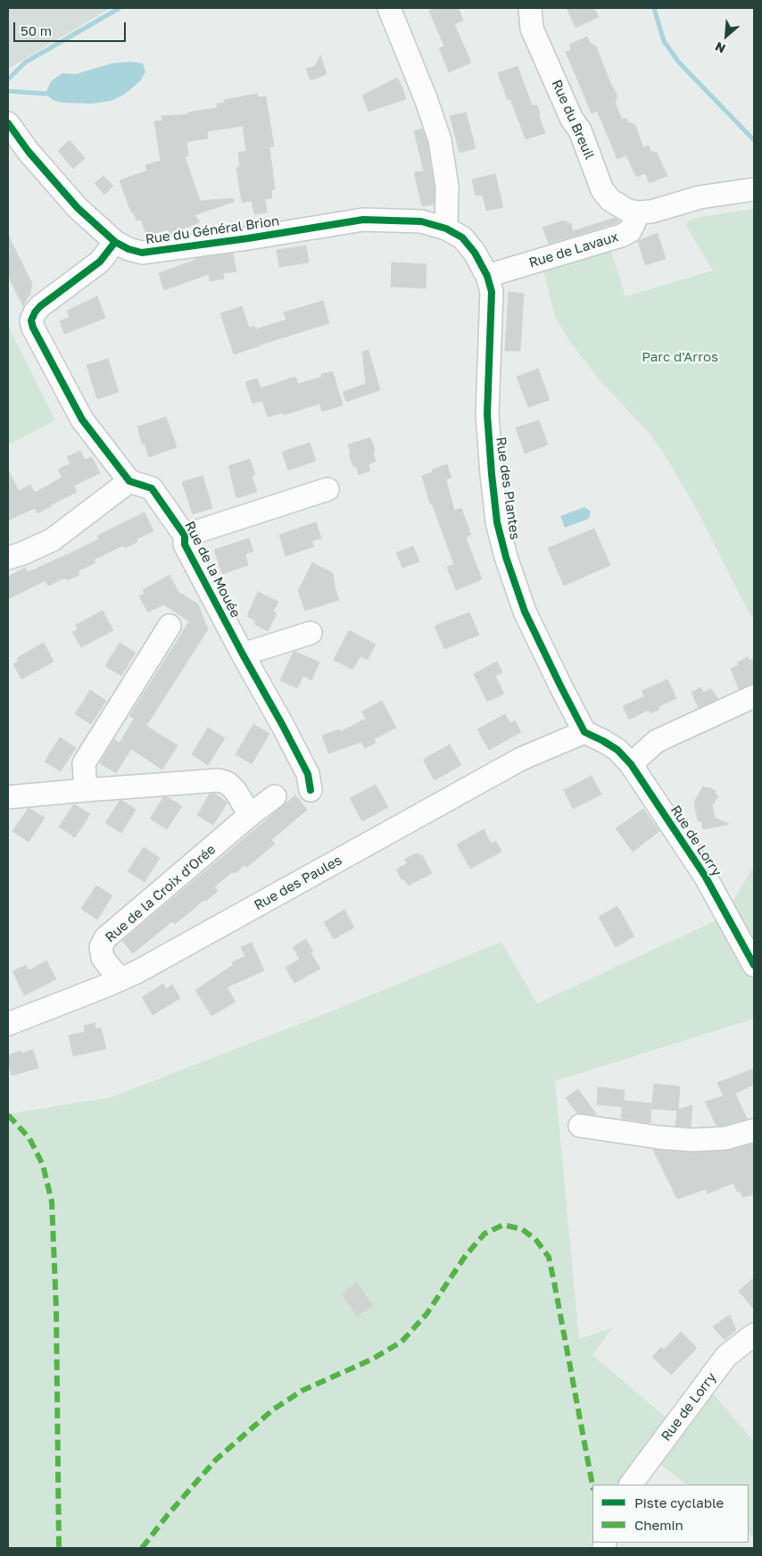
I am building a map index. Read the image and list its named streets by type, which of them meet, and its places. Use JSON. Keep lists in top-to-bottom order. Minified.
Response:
{"streets":{"street":["Rue du Breuil","Rue du Général Brion","Rue de Lavaux","Rue des Plantes","Rue de la Mouée","Rue de Lorry","Rue des Paules","Rue de la Croix d'Orée"]},"crossings":[["Rue du Breuil","Rue de Lavaux"],["Rue du Général Brion","Rue des Plantes"],["Rue de Lavaux","Rue des Plantes"],["Rue des Plantes","Rue de Lorry"],["Rue des Plantes","Rue des Paules"],["Rue de Lorry","Rue des Paules"],["Rue des Paules","Rue de la Croix d'Orée"]],"parks":["Parc d'Arros"],"legend":["Piste cyclable","Chemin"],"scale_bar":"50 m","north":"bottom left"}
